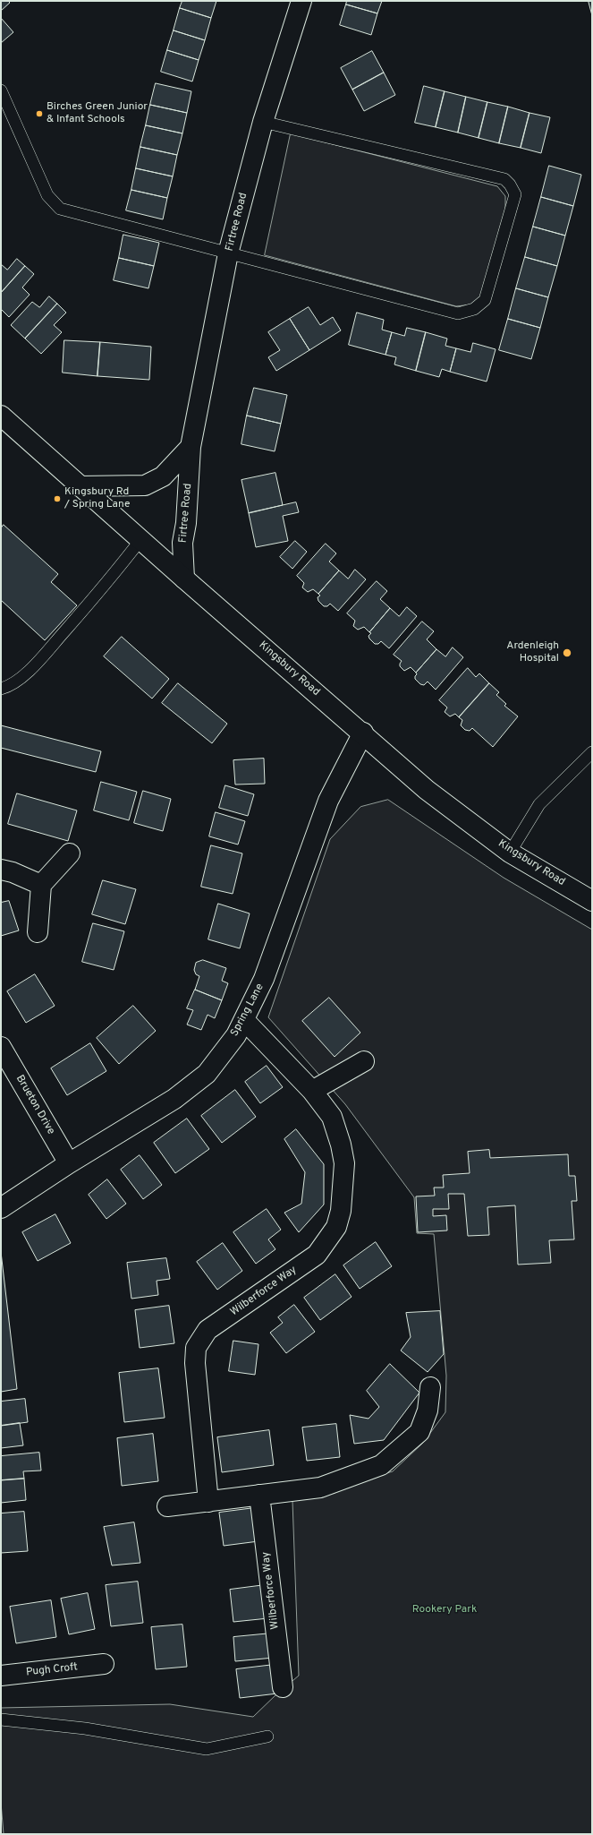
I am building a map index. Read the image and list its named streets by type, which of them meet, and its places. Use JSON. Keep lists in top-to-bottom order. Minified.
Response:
{"streets":{"street":["Firtree Road","Kingsbury Road","Spring Lane","Brueton Drive","Wilberforce Way","Pugh Croft"]},"crossings":[["Firtree Road","Kingsbury Road"],["Kingsbury Road","Spring Lane"],["Spring Lane","Brueton Drive"],["Spring Lane","Wilberforce Way"]],"parks":["Rookery Park"],"places":["Birches Green Junior & Infant Schools","Kingsbury Rd / Spring Lane","Ardenleigh Hospital"]}
